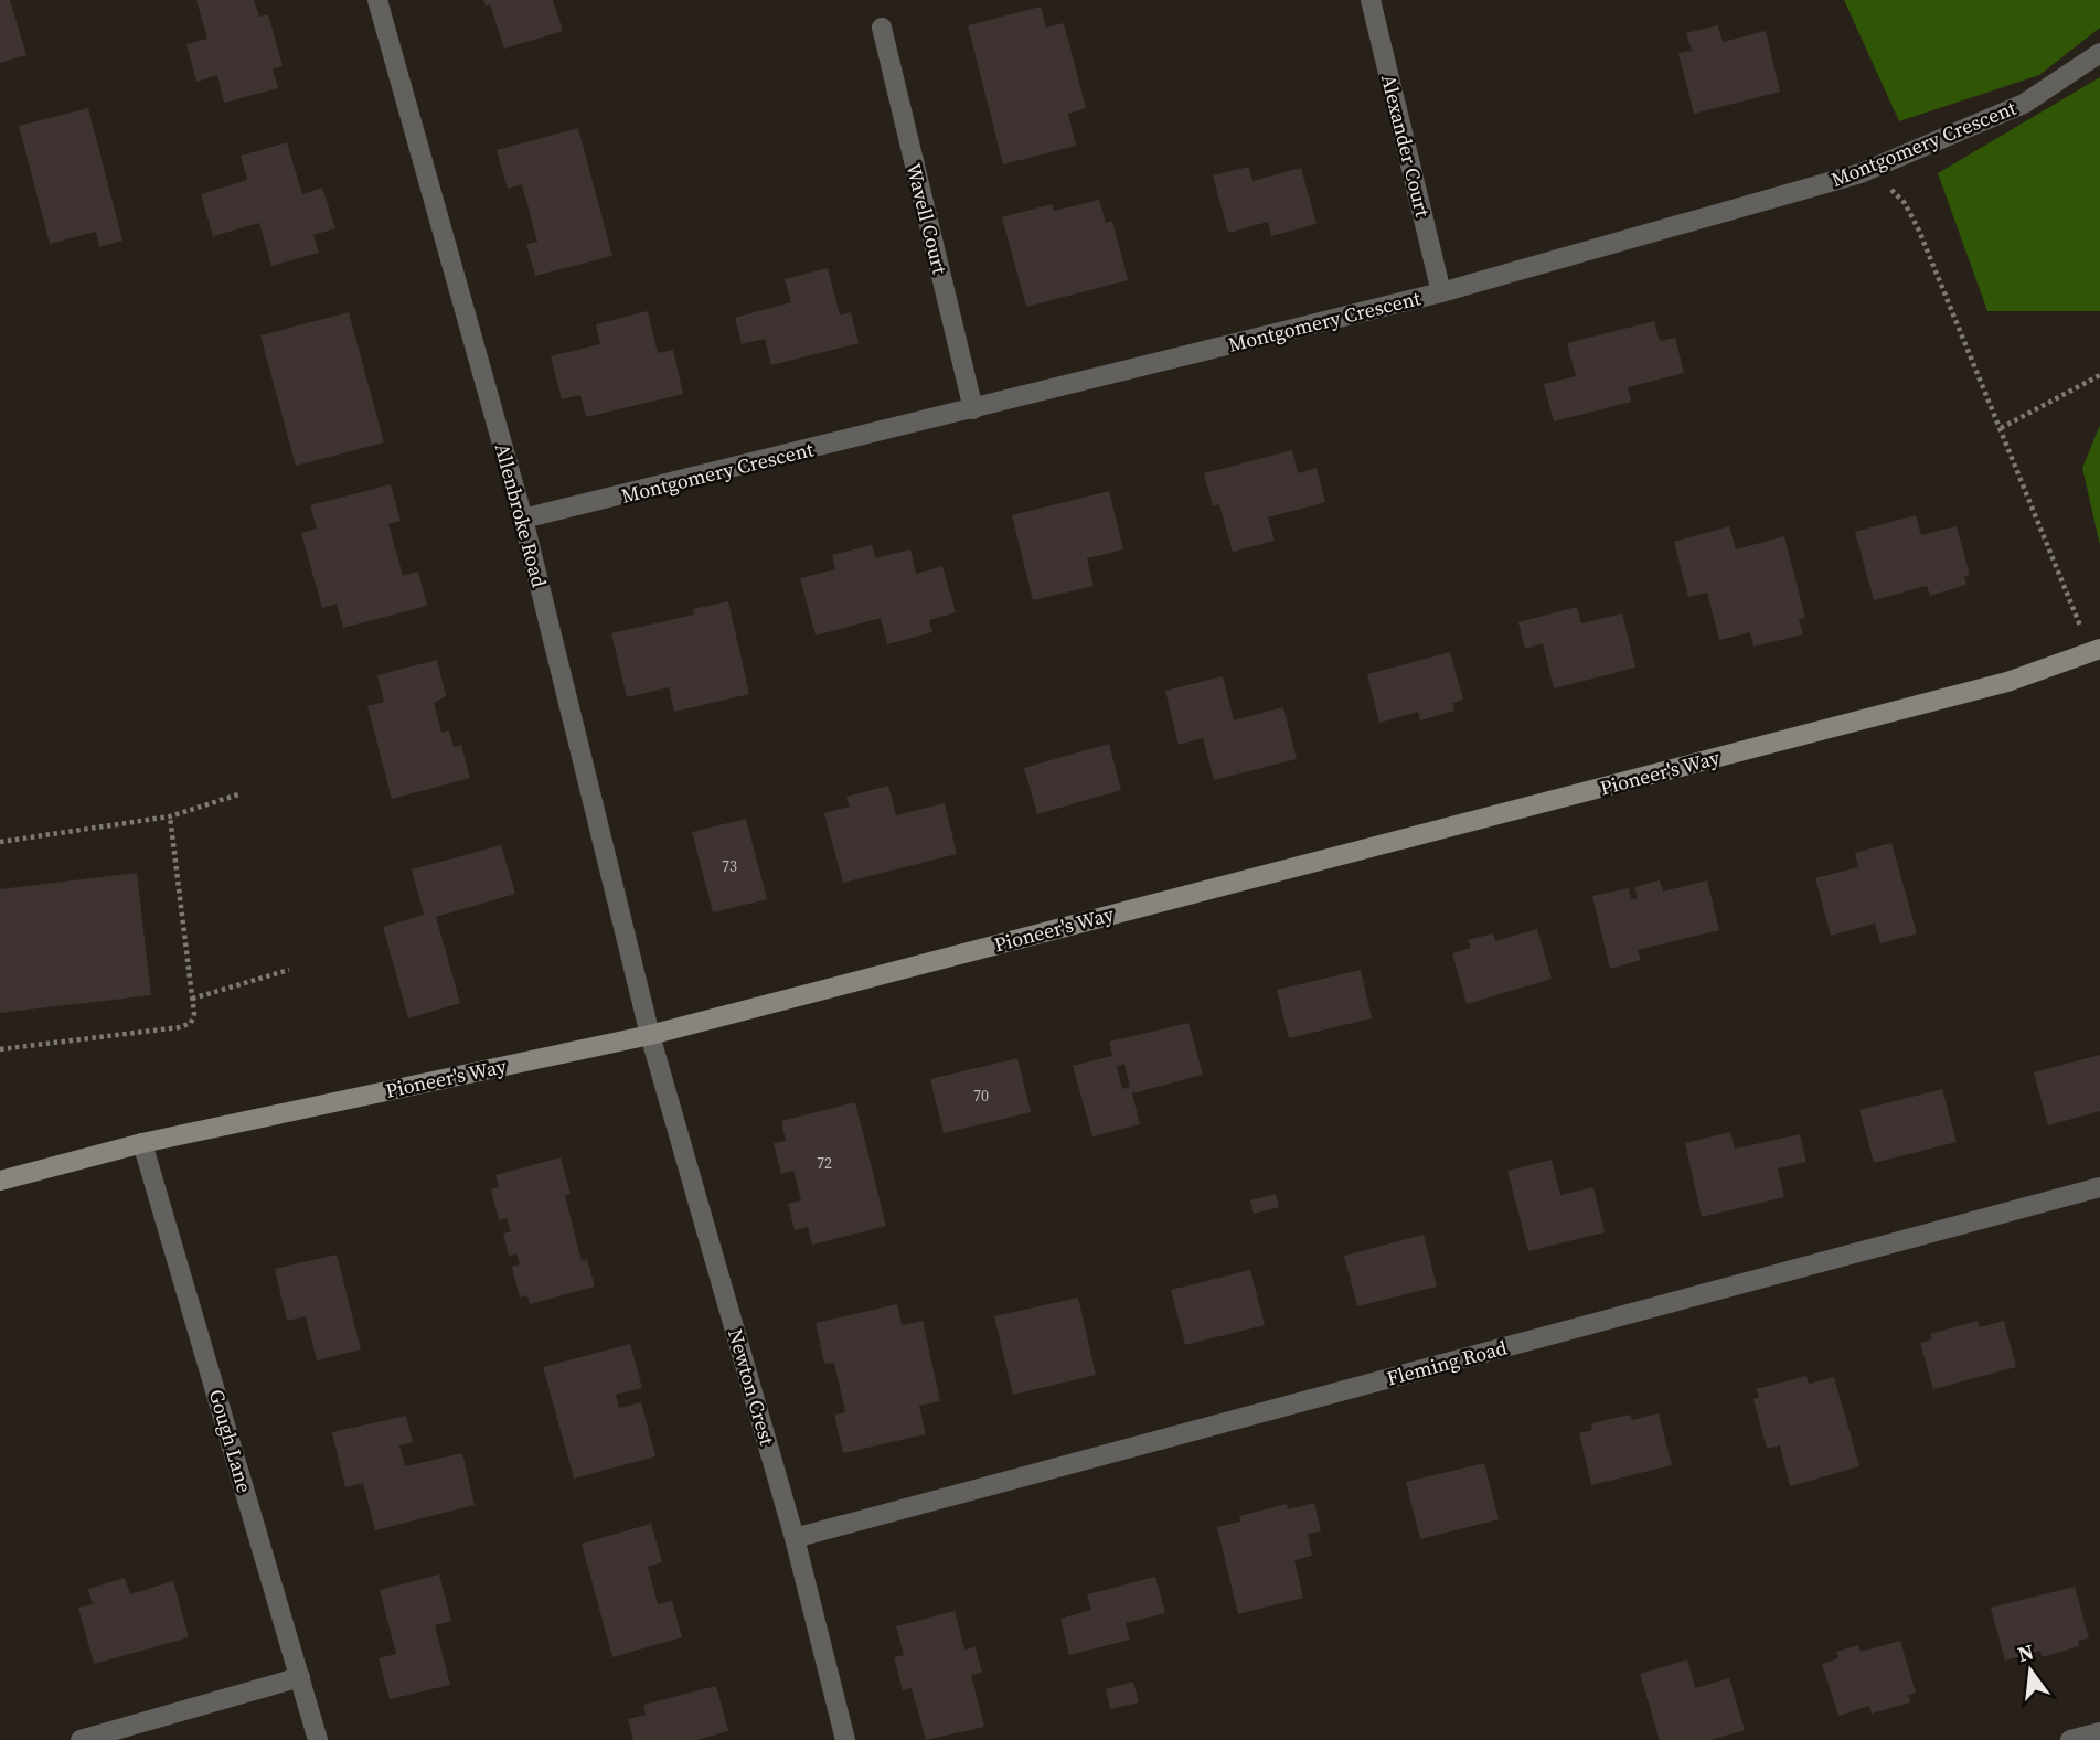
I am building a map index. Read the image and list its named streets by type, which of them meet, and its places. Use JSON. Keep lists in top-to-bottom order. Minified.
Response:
{"streets":{"main road":["Pioneer's Way"],"street":["Montgomery Crescent","Alexander Court","Wavell Court","Allenbroke Road","Fleming Road","Newton Crest","Gough Lane"]},"crossings":[["Montgomery Crescent","Alexander Court"],["Montgomery Crescent","Wavell Court"],["Montgomery Crescent","Allenbroke Road"],["Allenbroke Road","Pioneer's Way"],["Allenbroke Road","Newton Crest"],["Pioneer's Way","Newton Crest"],["Pioneer's Way","Gough Lane"],["Fleming Road","Newton Crest"]],"house_numbers":["73","70","72"],"north":"top"}
